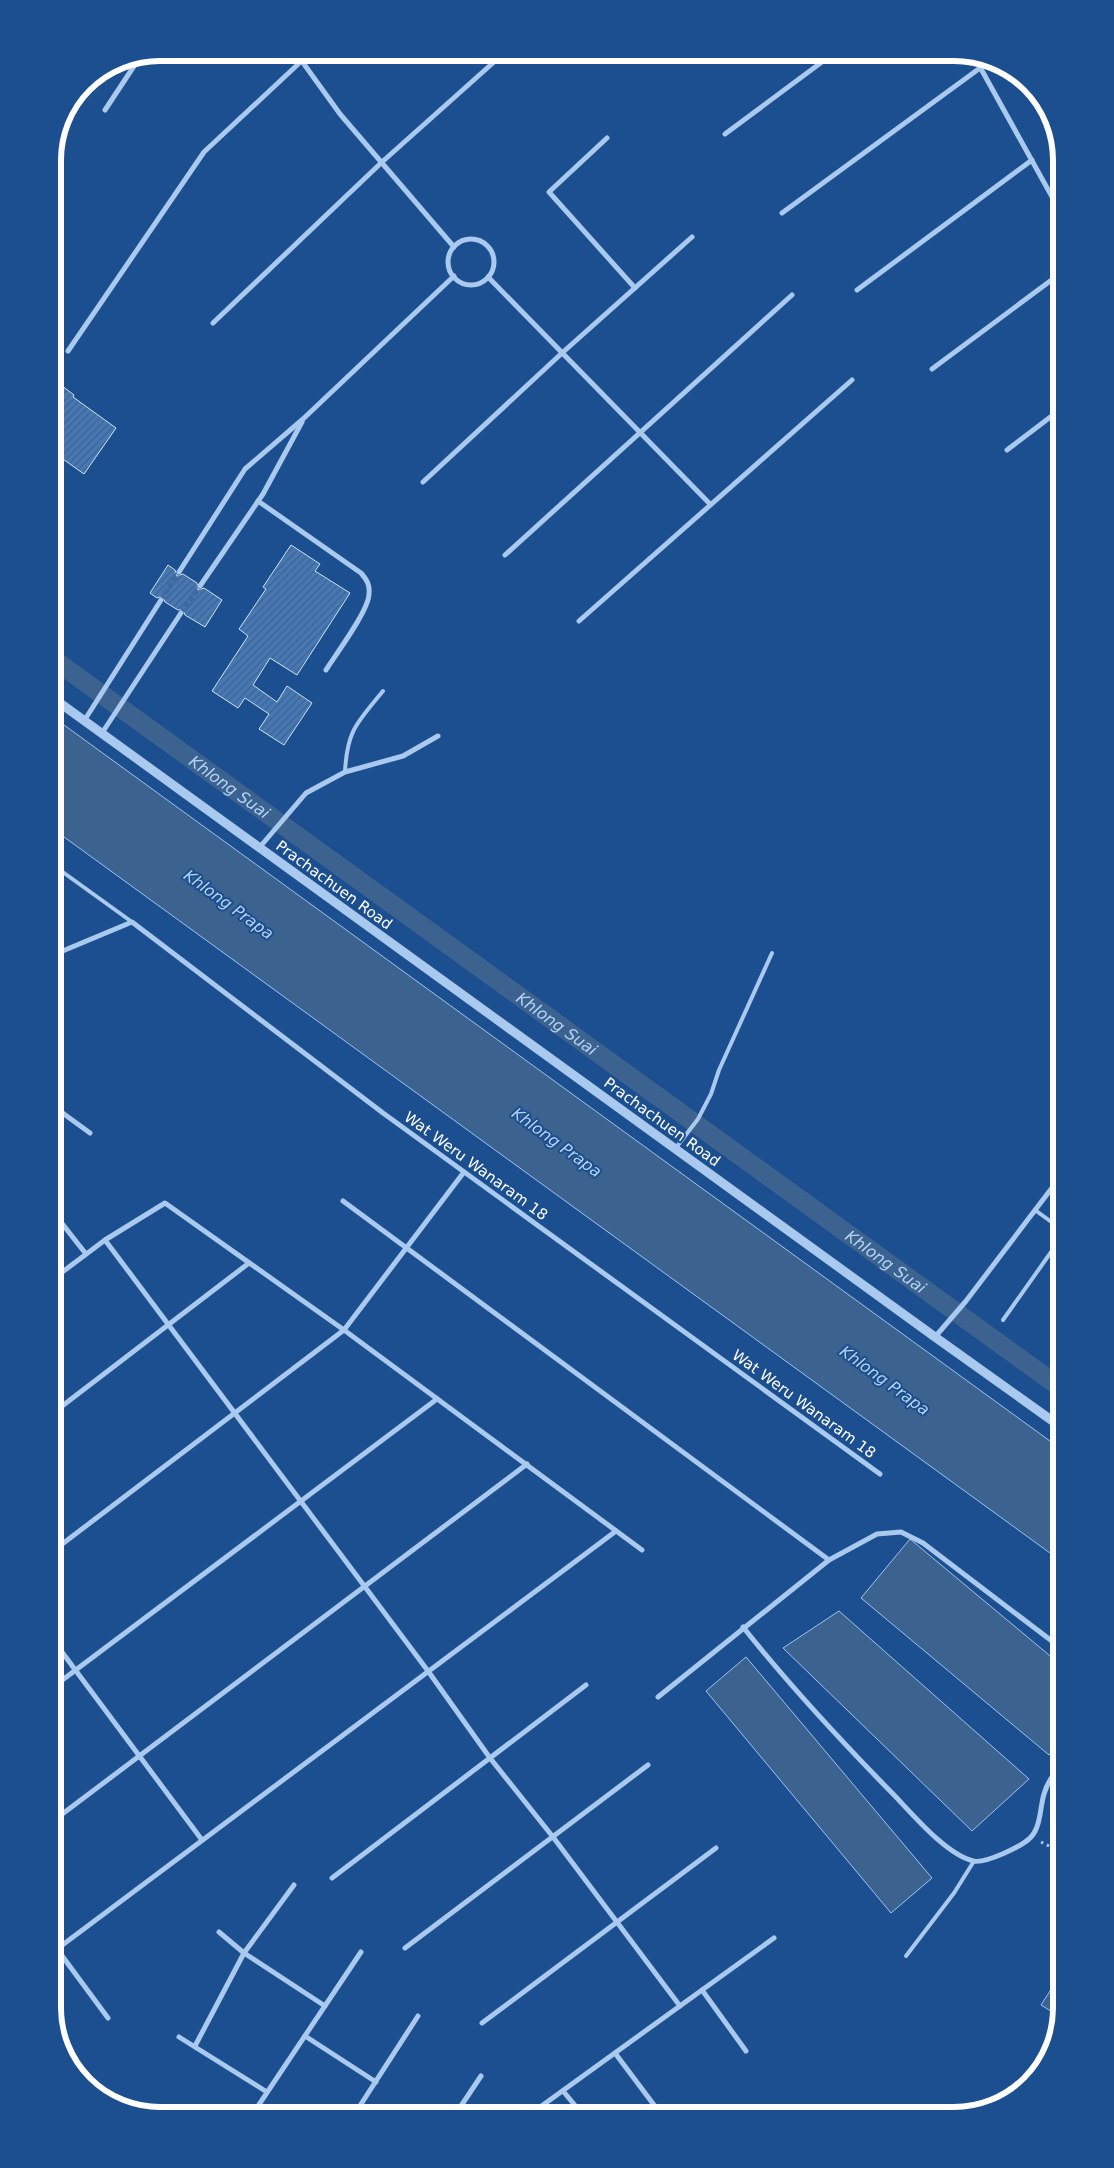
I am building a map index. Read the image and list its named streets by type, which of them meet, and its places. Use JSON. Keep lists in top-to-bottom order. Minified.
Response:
{"streets":{"street":["Prachachuen Road","Wat Weru Wanaram 18"]},"water":["Khlong Suai","Khlong Prapa"]}
